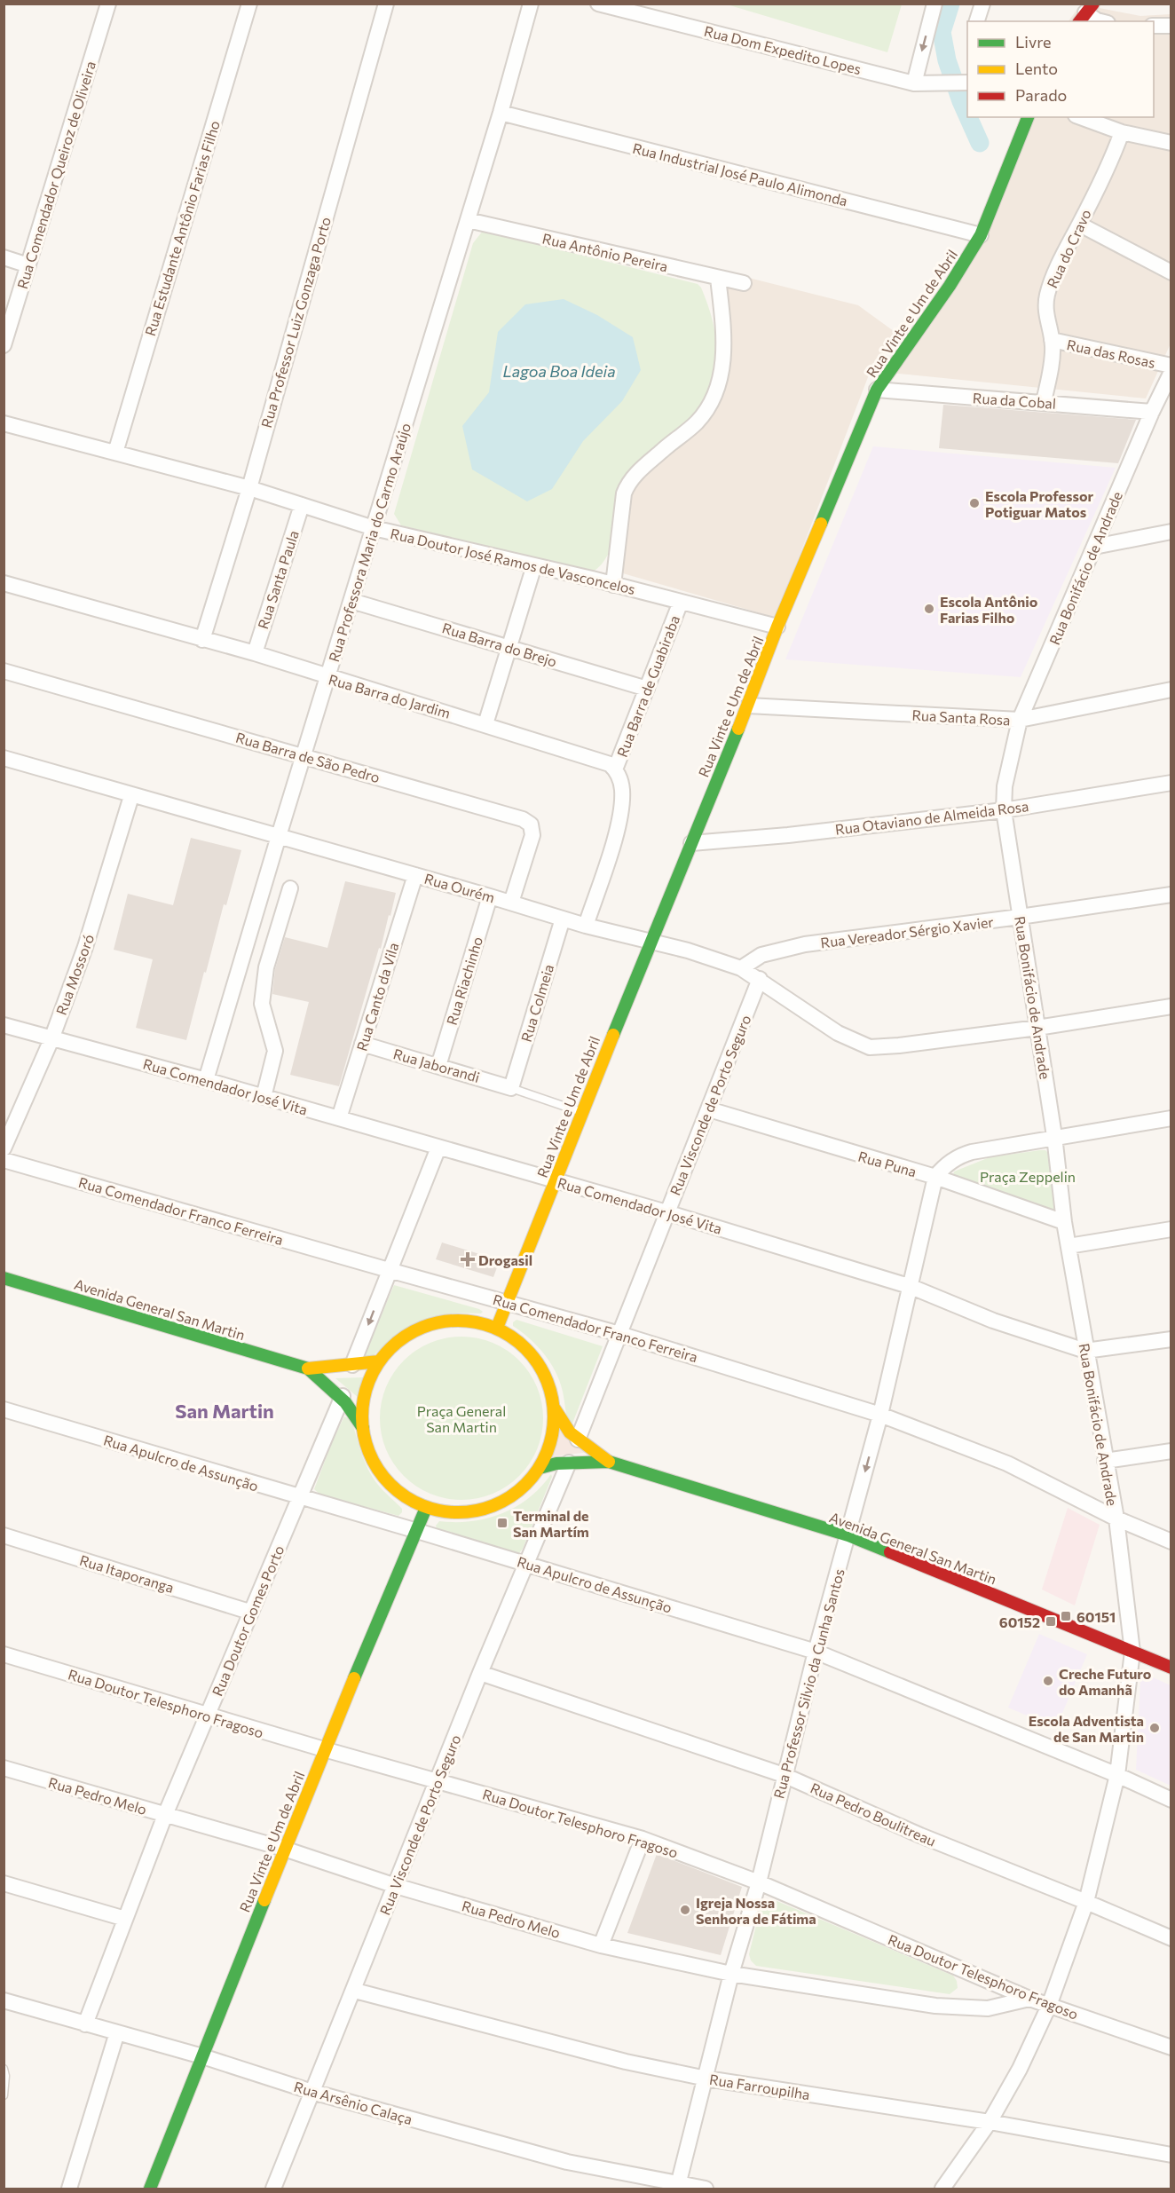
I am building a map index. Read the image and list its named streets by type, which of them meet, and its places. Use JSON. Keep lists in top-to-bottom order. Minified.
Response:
{"streets":{"main road":["Rua Vinte e Um de Abril","Avenida General San Martin"],"street":["Rua Dom Expedito Lopes","Rua Industrial José Paulo Alimonda","Rua Comendador Queiroz de Oliveira","Rua Estudante Antônio Farias Filho","Rua do Cravo","Rua Antônio Pereira","Rua Professor Luiz Gonzaga Porto","Rua das Rosas","Rua da Cobal","Rua Professora Maria do Carmo Araújo","Rua Doutor José Ramos de Vasconcelos","Rua Bonifácio de Andrade","Rua Santa Paula","Rua Barra do Brejo","Rua Barra de Guabiraba","Rua Barra do Jardim","Rua Santa Rosa","Rua Barra de São Pedro","Rua Otaviano de Almeida Rosa","Rua Ourém","Rua Vereador Sérgio Xavier","Rua Mossoró","Rua Riachinho","Rua Canto da Vila","Rua Colmeia","Rua Jaborandi","Rua Comendador José Vita","Rua Visconde de Porto Seguro","Rua Puna","Rua Comendador Franco Ferreira","Rua Apulcro de Assunção","Rua Itaporanga","Rua Doutor Gomes Porto","Rua Professor Silvio da Cunha Santos","Rua Doutor Telesphoro Fragoso","Rua Pedro Melo","Rua Pedro Boulitreau","Rua Farroupilha","Rua Arsênio Calaça"]},"crossings":[["Rua Industrial José Paulo Alimonda","Rua Vinte e Um de Abril"],["Rua Industrial José Paulo Alimonda","Rua Professora Maria do Carmo Araújo"],["Rua Estudante Antônio Farias Filho","Rua Doutor José Ramos de Vasconcelos"],["Rua do Cravo","Rua das Rosas"],["Rua do Cravo","Rua da Cobal"],["Rua Antônio Pereira","Rua Professora Maria do Carmo Araújo"],["Rua Antônio Pereira","Rua Doutor José Ramos de Vasconcelos"],["Rua Vinte e Um de Abril","Rua da Cobal"],["Rua Vinte e Um de Abril","Rua Doutor José Ramos de Vasconcelos"],["Rua Vinte e Um de Abril","Rua Santa Rosa"],["Rua Vinte e Um de Abril","Rua Otaviano de Almeida Rosa"],["Rua Vinte e Um de Abril","Rua Ourém"],["Rua Vinte e Um de Abril","Rua Comendador José Vita"],["Rua Vinte e Um de Abril","Rua Comendador Franco Ferreira"],["Rua Vinte e Um de Abril","Rua Apulcro de Assunção"],["Rua Vinte e Um de Abril","Rua Doutor Telesphoro Fragoso"],["Rua Vinte e Um de Abril","Rua Pedro Melo"],["Rua Vinte e Um de Abril","Rua Arsênio Calaça"],["Rua Professor Luiz Gonzaga Porto","Rua Doutor José Ramos de Vasconcelos"],["Rua Professor Luiz Gonzaga Porto","Rua Barra do Jardim"],["Rua da Cobal","Rua Bonifácio de Andrade"],["Rua Professora Maria do Carmo Araújo","Rua Doutor José Ramos de Vasconcelos"],["Rua Professora Maria do Carmo Araújo","Rua Barra do Brejo"],["Rua Professora Maria do Carmo Araújo","Rua Barra do Jardim"],["Rua Professora Maria do Carmo Araújo","Rua Barra de São Pedro"],["Rua Professora Maria do Carmo Araújo","Rua Ourém"],["Rua Professora Maria do Carmo Araújo","Rua Comendador José Vita"],["Rua Doutor José Ramos de Vasconcelos","Rua Santa Paula"],["Rua Doutor José Ramos de Vasconcelos","Rua Barra de Guabiraba"],["Rua Bonifácio de Andrade","Rua Santa Rosa"],["Rua Bonifácio de Andrade","Rua Otaviano de Almeida Rosa"],["Rua Bonifácio de Andrade","Rua Ourém"],["Rua Bonifácio de Andrade","Rua Vereador Sérgio Xavier"],["Rua Bonifácio de Andrade","Rua Comendador José Vita"],["Rua Bonifácio de Andrade","Rua Puna"],["Rua Bonifácio de Andrade","Rua Comendador Franco Ferreira"],["Rua Bonifácio de Andrade","Avenida General San Martin"],["Rua Bonifácio de Andrade","Rua Apulcro de Assunção"],["Rua Bonifácio de Andrade","Rua Doutor Telesphoro Fragoso"],["Rua Bonifácio de Andrade","Rua Pedro Boulitreau"],["Rua Bonifácio de Andrade","Rua Farroupilha"],["Rua Santa Paula","Rua Barra do Jardim"],["Rua Barra do Brejo","Rua Barra de Guabiraba"],["Rua Barra de Guabiraba","Rua Barra do Jardim"],["Rua Barra de São Pedro","Rua Ourém"],["Rua Ourém","Rua Vereador Sérgio Xavier"],["Rua Ourém","Rua Mossoró"],["Rua Ourém","Rua Riachinho"],["Rua Ourém","Rua Canto da Vila"],["Rua Ourém","Rua Colmeia"],["Rua Ourém","Rua Visconde de Porto Seguro"],["Rua Mossoró","Rua Comendador José Vita"],["Rua Riachinho","Rua Jaborandi"],["Rua Canto da Vila","Rua Jaborandi"],["Rua Canto da Vila","Rua Comendador José Vita"],["Rua Colmeia","Rua Jaborandi"],["Rua Comendador José Vita","Rua Visconde de Porto Seguro"],["Rua Comendador José Vita","Rua Professor Silvio da Cunha Santos"],["Rua Visconde de Porto Seguro","Rua Puna"],["Rua Visconde de Porto Seguro","Rua Comendador Franco Ferreira"],["Rua Visconde de Porto Seguro","Avenida General San Martin"],["Rua Visconde de Porto Seguro","Rua Apulcro de Assunção"],["Rua Visconde de Porto Seguro","Rua Doutor Telesphoro Fragoso"],["Rua Visconde de Porto Seguro","Rua Pedro Melo"],["Rua Visconde de Porto Seguro","Rua Pedro Boulitreau"],["Rua Visconde de Porto Seguro","Rua Farroupilha"],["Rua Visconde de Porto Seguro","Rua Arsênio Calaça"],["Rua Puna","Rua Professor Silvio da Cunha Santos"],["Rua Comendador Franco Ferreira","Rua Professor Silvio da Cunha Santos"],["Avenida General San Martin","Rua Doutor Gomes Porto"],["Avenida General San Martin","Rua Professor Silvio da Cunha Santos"],["Rua Apulcro de Assunção","Rua Doutor Gomes Porto"],["Rua Apulcro de Assunção","Rua Professor Silvio da Cunha Santos"],["Rua Itaporanga","Rua Doutor Gomes Porto"],["Rua Doutor Gomes Porto","Rua Doutor Telesphoro Fragoso"],["Rua Doutor Gomes Porto","Rua Pedro Melo"],["Rua Doutor Gomes Porto","Rua Arsênio Calaça"],["Rua Professor Silvio da Cunha Santos","Rua Doutor Telesphoro Fragoso"],["Rua Professor Silvio da Cunha Santos","Rua Pedro Melo"],["Rua Professor Silvio da Cunha Santos","Rua Pedro Boulitreau"],["Rua Professor Silvio da Cunha Santos","Rua Farroupilha"],["Rua Professor Silvio da Cunha Santos","Rua Arsênio Calaça"],["Rua Doutor Telesphoro Fragoso","Rua Pedro Melo"]],"districts":["San Martin"],"water":["Lagoa Boa Ideia"],"parks":["Praça Zeppelin","Praça General San Martin"],"places":{"other":["Escola Professor Potiguar Matos","Escola Antônio Farias Filho","Creche Futuro do Amanhã","Escola Adventista de San Martin","Igreja Nossa Senhora de Fátima"],"health":["Drogasil"],"transit":["Terminal de San Martím","60151","60152"]},"legend":["Livre","Lento","Parado"]}
